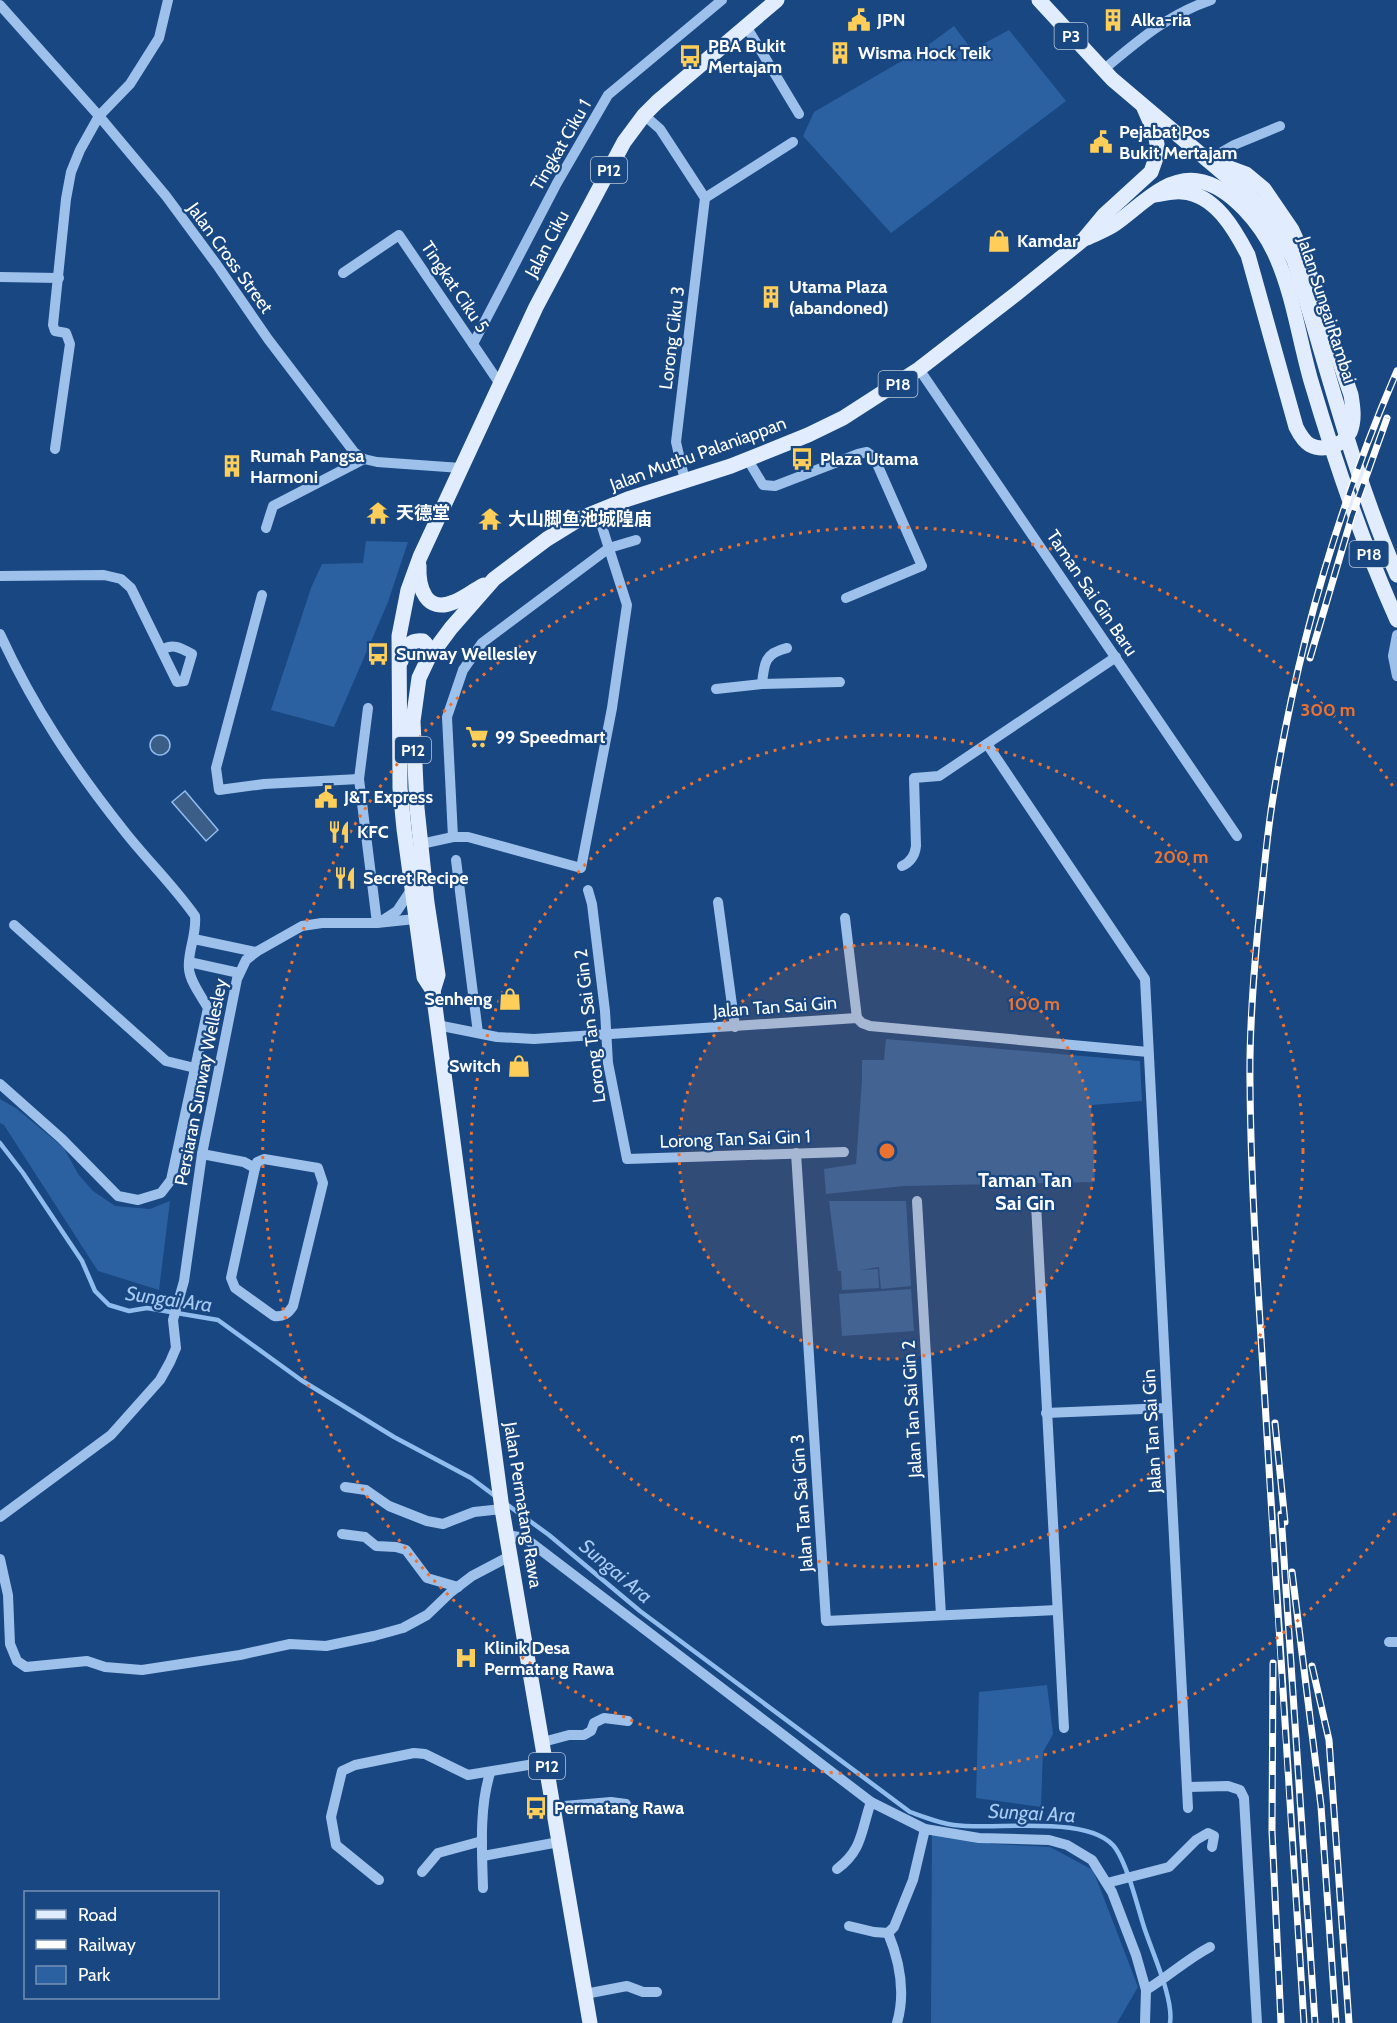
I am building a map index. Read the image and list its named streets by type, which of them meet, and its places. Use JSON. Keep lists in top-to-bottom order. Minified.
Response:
{"streets":{"main road":["P3","P12","Jalan Ciku","Jalan Sungai Rambai","P18","Jalan Muthu Palaniappan","Jalan Permatang Rawa"],"street":["Tingkat Ciku 1","Jalan Cross Street","Tingkat Ciku 5","Lorong Ciku 3","Taman Sai Gin Baru","Jalan Tan Sai Gin","Lorong Tan Sai Gin 2","Persiaran Sunway Wellesley","Lorong Tan Sai Gin 1","Jalan Tan Sai Gin 2","Jalan Tan Sai Gin 3"]},"crossings":[["P3","Jalan Sungai Rambai"],["P3","Jalan Muthu Palaniappan"],["Tingkat Ciku 1","Tingkat Ciku 5"],["Jalan Ciku","Tingkat Ciku 5"],["Jalan Ciku","Jalan Permatang Rawa"],["Jalan Sungai Rambai","Jalan Muthu Palaniappan"],["Lorong Ciku 3","Jalan Muthu Palaniappan"],["Jalan Muthu Palaniappan","Taman Sai Gin Baru"],["Jalan Muthu Palaniappan","Jalan Permatang Rawa"],["Jalan Tan Sai Gin","Lorong Tan Sai Gin 2"],["Jalan Tan Sai Gin","Jalan Permatang Rawa"],["Lorong Tan Sai Gin 2","Lorong Tan Sai Gin 1"],["Persiaran Sunway Wellesley","Jalan Permatang Rawa"],["Lorong Tan Sai Gin 1","Jalan Tan Sai Gin 3"],["Jalan Tan Sai Gin 2","Jalan Tan Sai Gin 3"]],"districts":["Taman Tan Sai Gin"],"water":["Sungai Ara"],"places":{"public building":["JPN","Pejabat Pos Bukit Mertajam","J&T Express"],"building":["Alka-ria","Wisma Hock Teik","Utama Plaza (abandoned)","Rumah Pangsa Harmoni"],"bus stop":["PBA Bukit Mertajam","Plaza Utama","Sunway Wellesley","Permatang Rawa"],"shop":["Kamdar","Senheng","Switch"],"temple":["天德堂","大山脚鱼池城隍庙"],"supermarket":["99 Speedmart"],"restaurant":["KFC","Secret Recipe"],"hospital":["Klinik Desa Permatang Rawa"]},"legend":["Road","Railway","Park"],"rings":["300 m","200 m","100 m"]}
